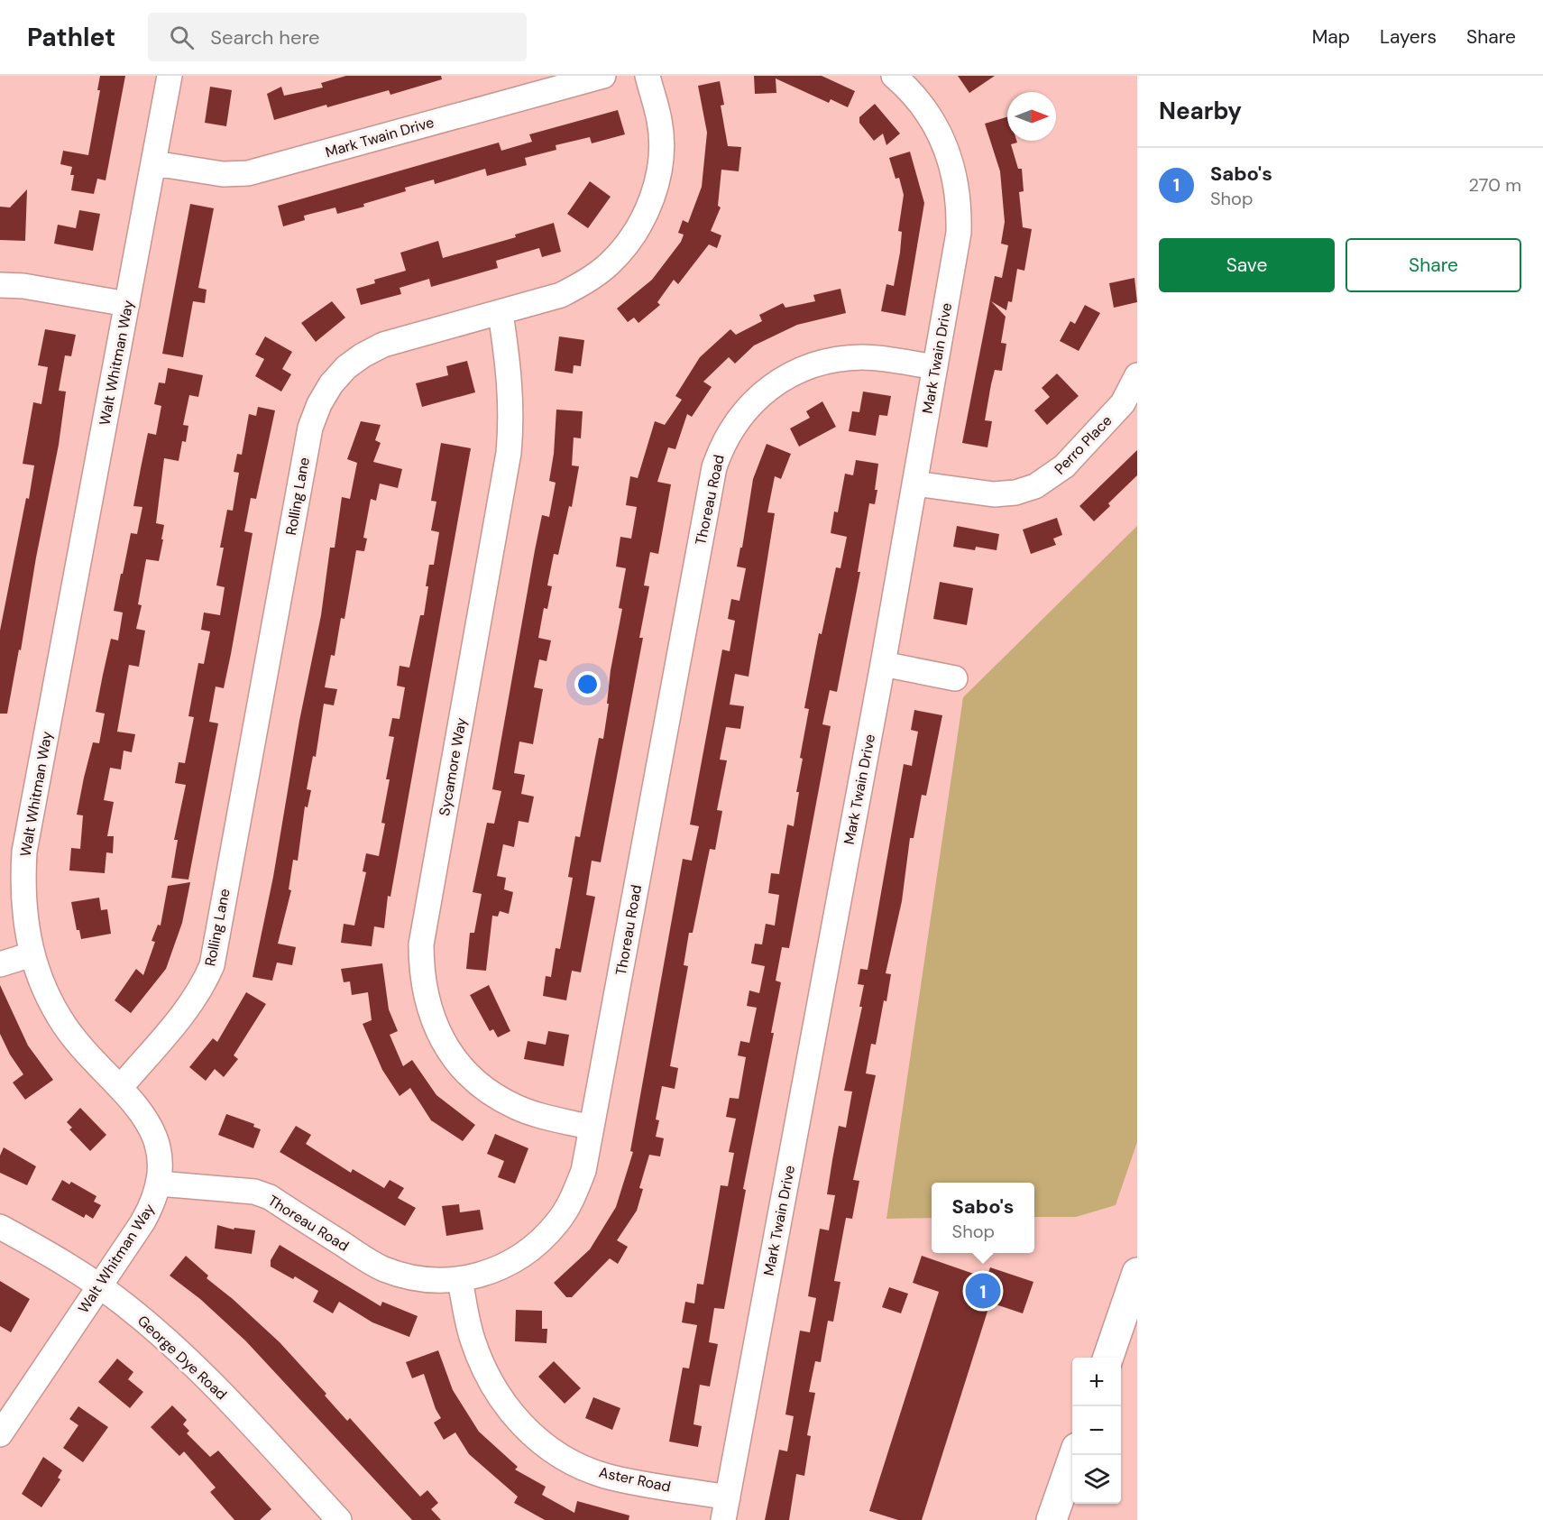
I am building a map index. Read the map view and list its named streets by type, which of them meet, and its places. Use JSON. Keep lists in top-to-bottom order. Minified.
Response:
{"streets":{"street":["Mark Twain Drive","Walt Whitman Way","Perro Place","Rolling Lane","Thoreau Road","Sycamore Way","George Dye Road","Aster Road"]},"crossings":[["Mark Twain Drive","Walt Whitman Way"],["Mark Twain Drive","Perro Place"],["Mark Twain Drive","Thoreau Road"],["Mark Twain Drive","Aster Road"],["Walt Whitman Way","Rolling Lane"],["Walt Whitman Way","Thoreau Road"],["Walt Whitman Way","George Dye Road"],["Rolling Lane","Sycamore Way"],["Thoreau Road","Sycamore Way"],["Thoreau Road","Aster Road"]],"north":"right","page":{"header":"Pathlet","search":"Search here","nav":["Map","Layers","Share"],"heading":"Nearby","list":[{"mark":"1","name":"Sabo's","note":"Shop","value":"270 m"}],"buttons":["Save","Share"],"popup":["Sabo's","Shop"],"pins":"1","map_buttons":["+","−"]}}
